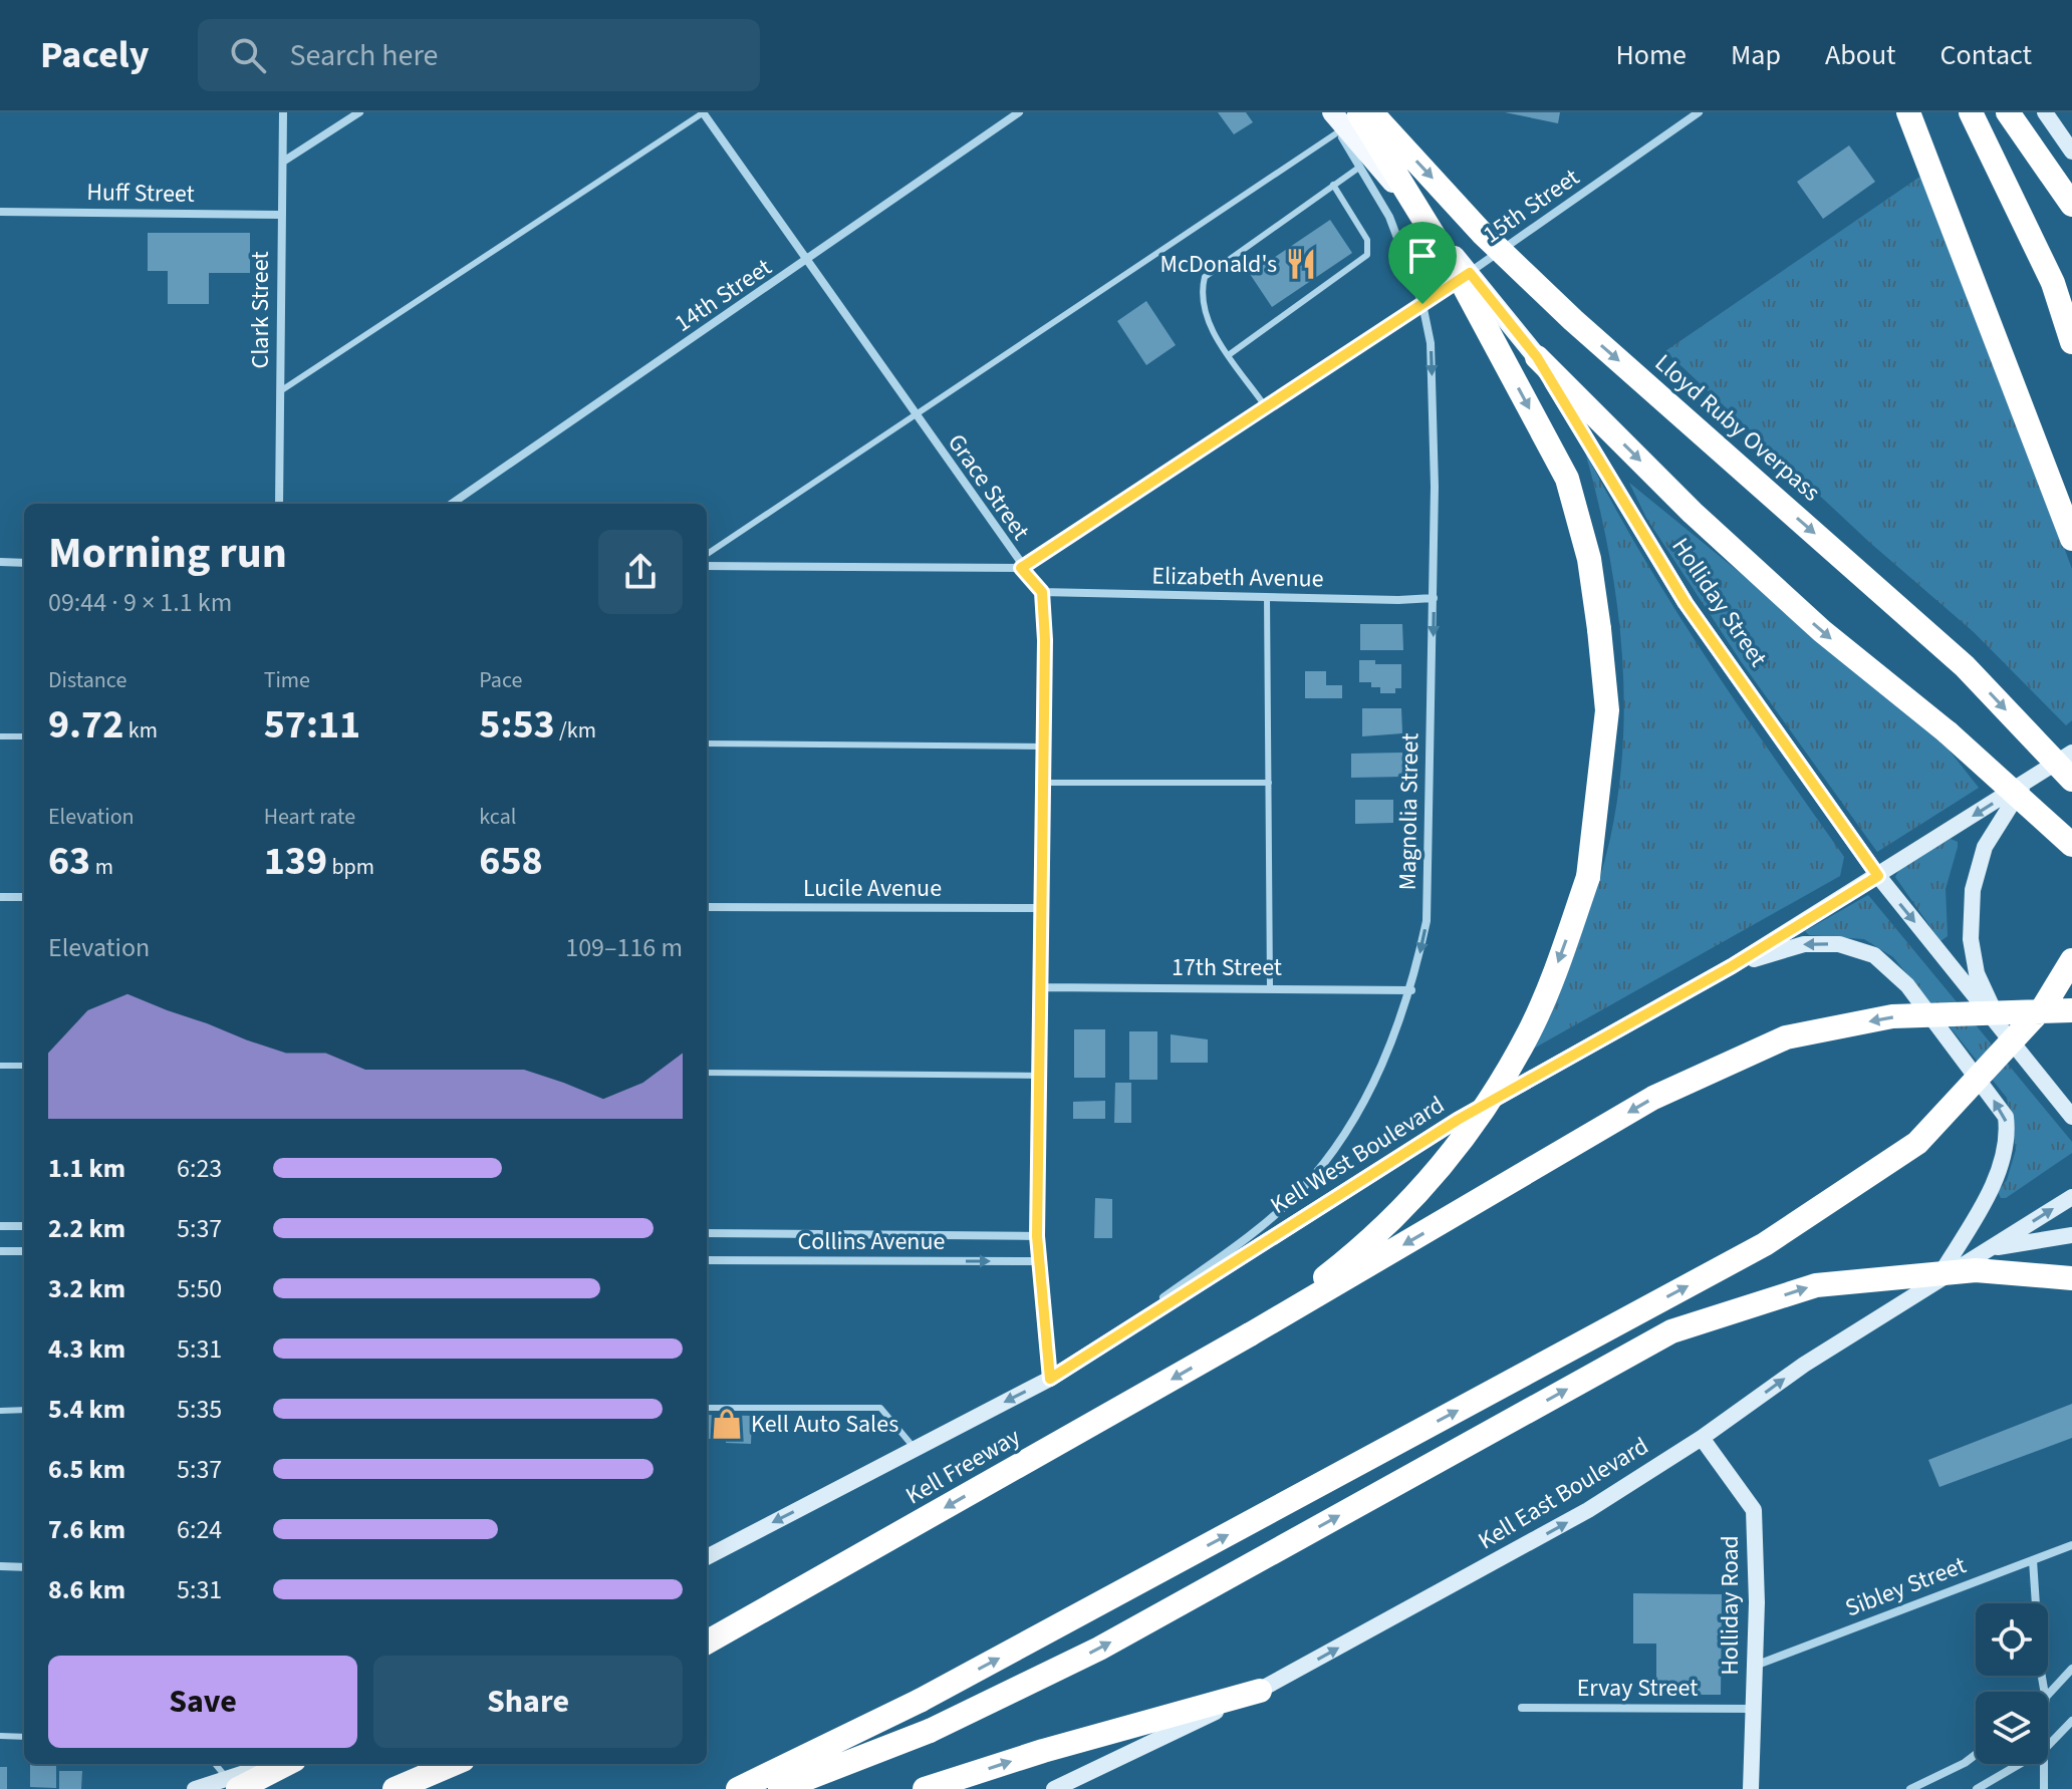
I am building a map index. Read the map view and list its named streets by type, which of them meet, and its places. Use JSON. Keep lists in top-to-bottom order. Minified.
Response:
{"streets":{"highway":["Lloyd Ruby Overpass","Kell Freeway"],"main road":["Holliday Street","Kell West Boulevard","Kell East Boulevard","Holliday Road"],"street":["Huff Street","15th Street","14th Street","Clark Street","Grace Street","Elizabeth Avenue","Magnolia Street","Lucile Avenue","17th Street","Collins Avenue","Sibley Street","Ervay Street"]},"crossings":[["Huff Street","Clark Street"],["15th Street","Grace Street"],["15th Street","Holliday Street"],["15th Street","Magnolia Street"],["14th Street","Grace Street"],["Grace Street","Elizabeth Avenue"],["Elizabeth Avenue","Magnolia Street"],["Holliday Street","Magnolia Street"],["Holliday Street","Kell West Boulevard"],["Magnolia Street","17th Street"],["Magnolia Street","Kell West Boulevard"],["Kell East Boulevard","Holliday Road"],["Sibley Street","Holliday Road"],["Holliday Road","Ervay Street"]],"one_way":["Magnolia Street","Kell West Boulevard","Kell East Boulevard"],"places":{"restaurant":["McDonald's"],"shop":["Kell Auto Sales"]},"page":{"header":"Pacely","search":"Search here","nav":["Home","Map","About","Contact"],"heading":["Morning run","09:44 · 9 × 1.1 km"],"stats":[["Distance","9.72 km"],["Time","57:11"],["Pace","5:53 /km"],["Elevation","63 m"],["Heart rate","139 bpm"],["kcal","658"]],"chart":["Elevation","109–116 m"],"list":[{"name":"1.1 km","note":"6:23"},{"name":"2.2 km","note":"5:37"},{"name":"3.2 km","note":"5:50"},{"name":"4.3 km","note":"5:31"},{"name":"5.4 km","note":"5:35"},{"name":"6.5 km","note":"5:37"},{"name":"7.6 km","note":"6:24"},{"name":"8.6 km","note":"5:31"}],"buttons":["Save","Share"]}}
